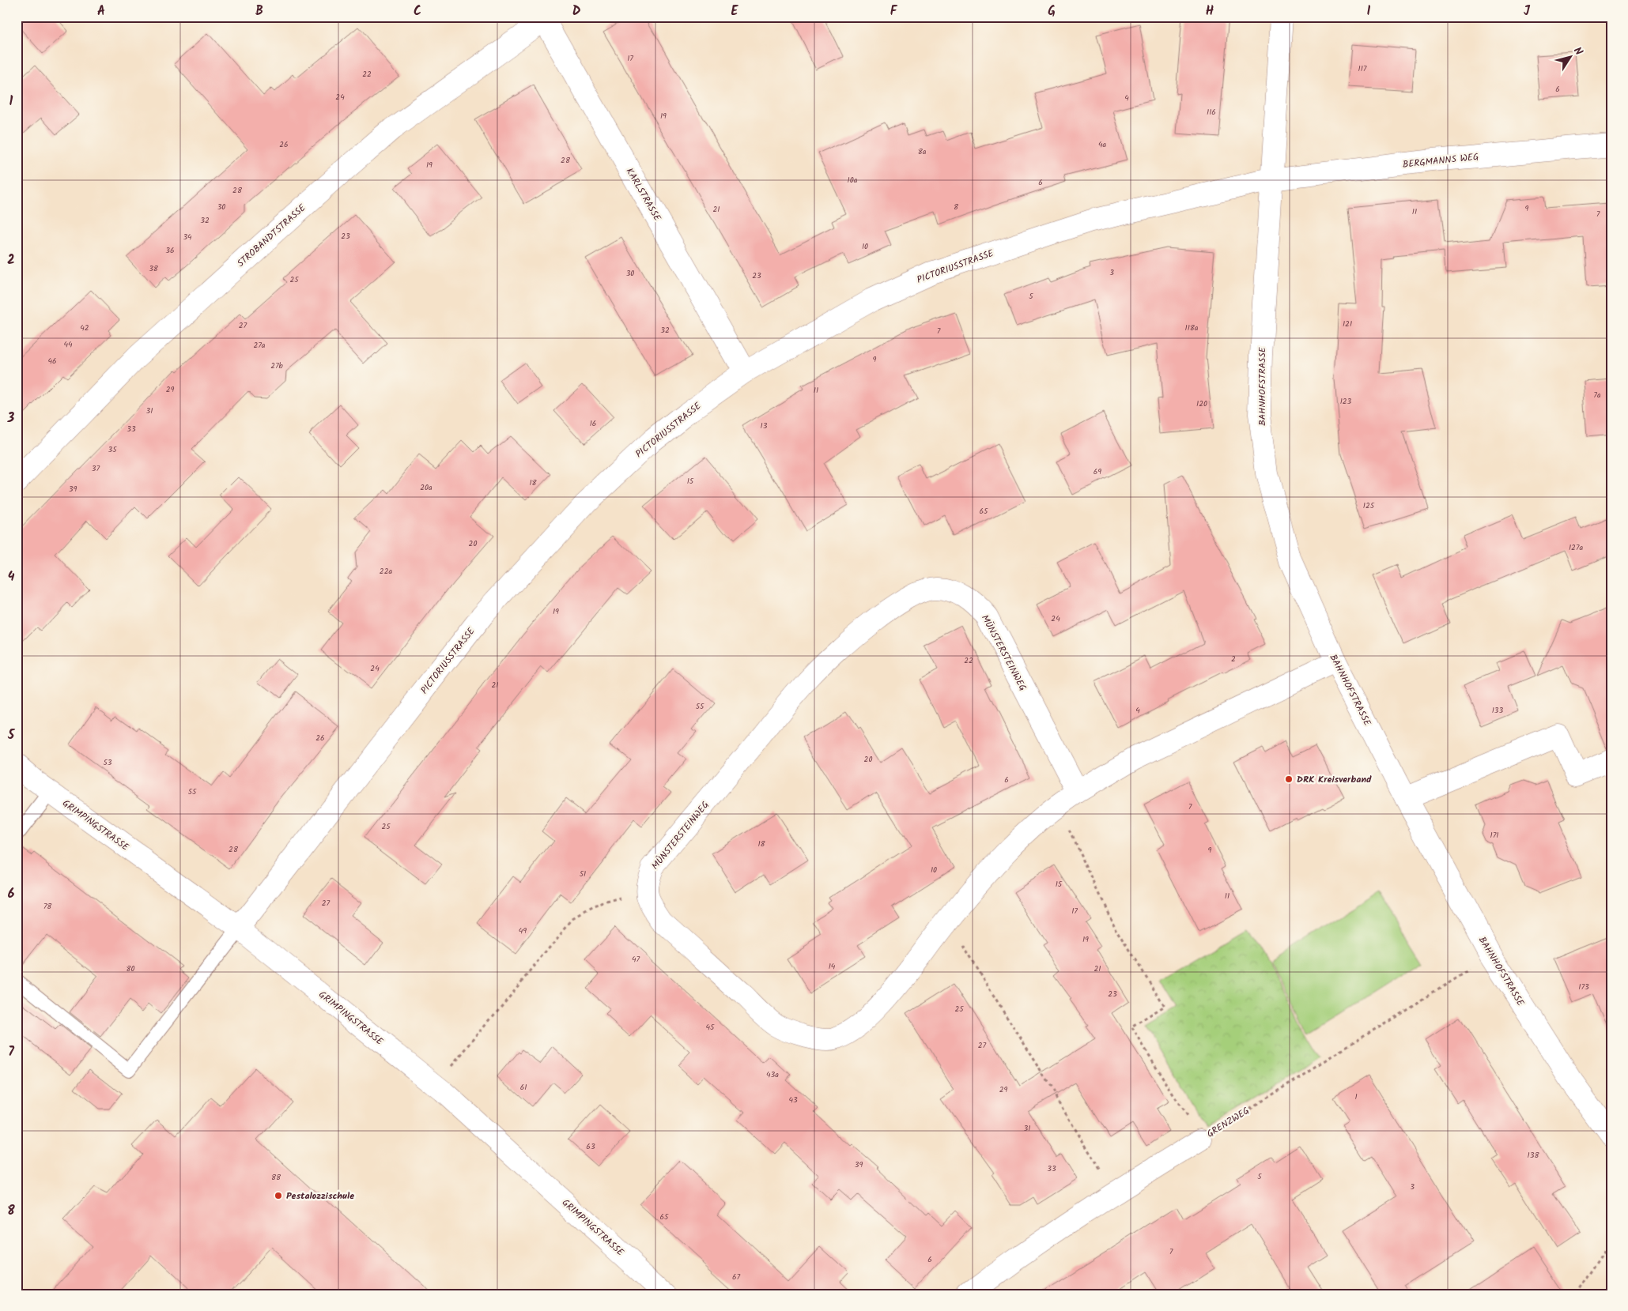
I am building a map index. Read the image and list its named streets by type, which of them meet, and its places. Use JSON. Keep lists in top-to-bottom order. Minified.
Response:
{"streets":{"street":["BERGMANNS WEG","KARLSTRASSE","STROBANDTSTRASSE","PICTORIUSSTRASSE","BAHNHOFSTRASSE","MÜNSTERSTEINWEG","GRIMPINGSTRASSE","GRENZWEG"]},"crossings":[["BERGMANNS WEG","PICTORIUSSTRASSE"],["BERGMANNS WEG","BAHNHOFSTRASSE"],["KARLSTRASSE","STROBANDTSTRASSE"],["KARLSTRASSE","PICTORIUSSTRASSE"],["PICTORIUSSTRASSE","BAHNHOFSTRASSE"],["PICTORIUSSTRASSE","GRIMPINGSTRASSE"],["BAHNHOFSTRASSE","MÜNSTERSTEINWEG"],["BAHNHOFSTRASSE","GRENZWEG"]],"places":["DRK Kreisverband","Pestalozzischule"],"house_numbers":["17","117","22","6","24","4","116","19","26","4a","8a","28","19","10a","6","28","30","8","9","21","11","7","32","23","34","10","36","38","3","30","23","25","5","121","27","42","118a","32","7","44","27a","9","46","27b","29","11","7a","123","120","31","16","13","33","35","37","69","15","18","20a","39","125","65","20","127a","22a","19","24","2","22","24","21","55","4","133","26","20","53","6","55","7","25","171","18","28","9","10","51","15","11","27","78","17","49","19","47","14","80","21","173","23","25","45","27","43a","61","29","1","43","31","63","138","39","33","5","88","3","65","7","6","67"],"north":"top right","grid":{"columns":["A","B","C","D","E","F","G","H","I","J"],"rows":["1","2","3","4","5","6","7","8"]}}
